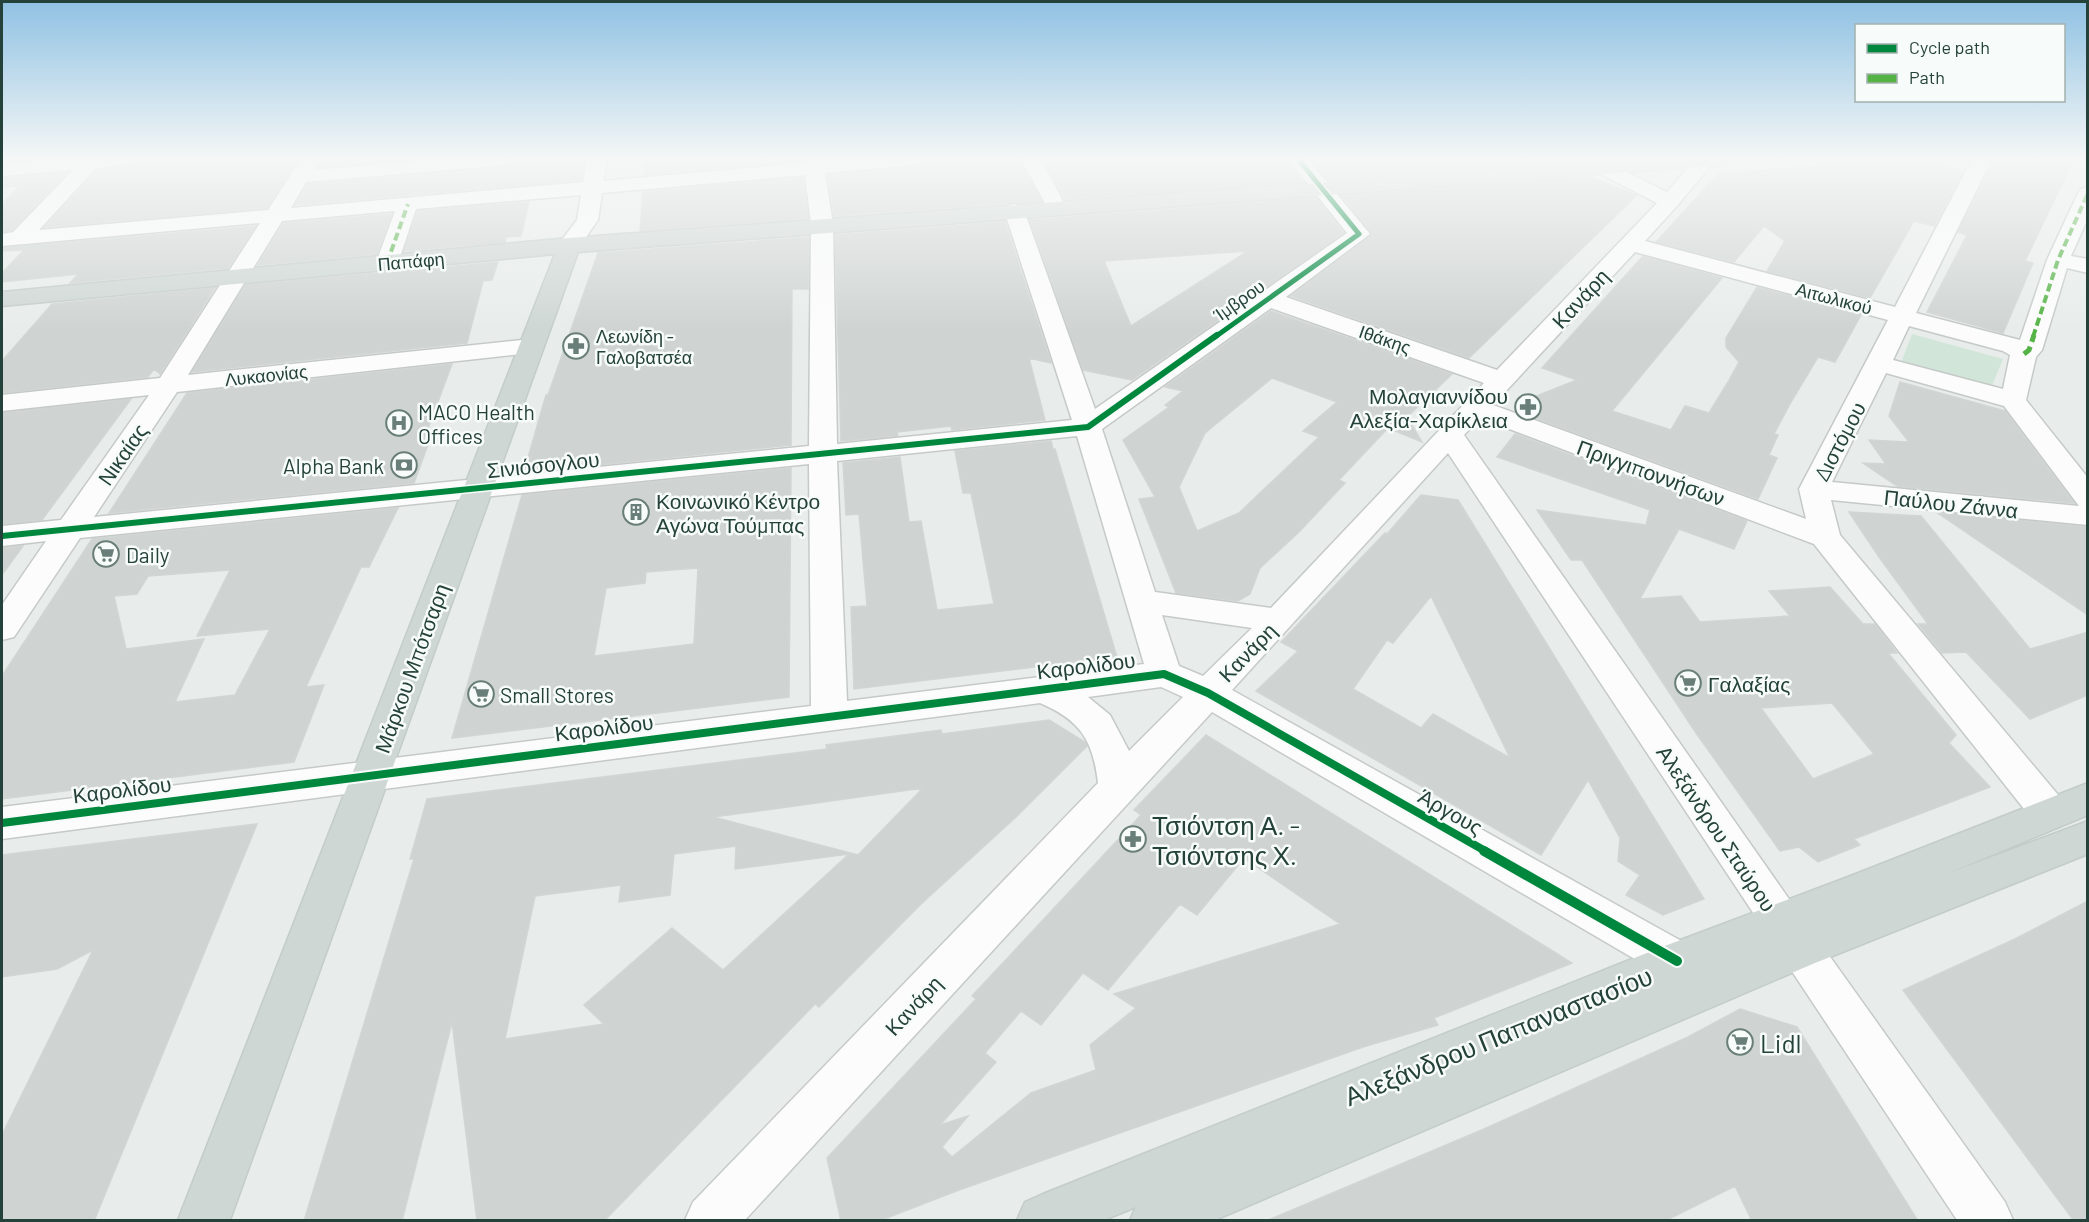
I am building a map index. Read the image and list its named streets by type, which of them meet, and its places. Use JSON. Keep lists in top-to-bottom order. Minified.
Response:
{"streets":{"main road":["Παπάφη","Μάρκου Μπότσαρη","Αλεξάνδρου Παπαναστασίου"],"street":["Κανάρη","Αιτωλικού","Ίμβρου","Ιθάκης","Λυκαονίας","Διστόμου","Νικαίας","Σινιόσογλου","Πριγγιποννήσων","Παύλου Ζάννα","Καρολίδου","Άργους","Αλεξάνδρου Σταύρου"]},"crossings":[["Παπάφη","Νικαίας"],["Παπάφη","Μάρκου Μπότσαρη"],["Κανάρη","Αιτωλικού"],["Κανάρη","Ιθάκης"],["Κανάρη","Πριγγιποννήσων"],["Κανάρη","Καρολίδου"],["Κανάρη","Άργους"],["Κανάρη","Αλεξάνδρου Σταύρου"],["Αιτωλικού","Διστόμου"],["Ίμβρου","Ιθάκης"],["Ίμβρου","Σινιόσογλου"],["Λυκαονίας","Νικαίας"],["Λυκαονίας","Μάρκου Μπότσαρη"],["Διστόμου","Πριγγιποννήσων"],["Διστόμου","Παύλου Ζάννα"],["Διστόμου","Αλεξάνδρου Παπαναστασίου"],["Νικαίας","Σινιόσογλου"],["Σινιόσογλου","Μάρκου Μπότσαρη"],["Καρολίδου","Μάρκου Μπότσαρη"],["Καρολίδου","Άργους"],["Άργους","Αλεξάνδρου Παπαναστασίου"],["Αλεξάνδρου Σταύρου","Αλεξάνδρου Παπαναστασίου"]],"places":{"pharmacy":["Λεωνίδη - Γαλοβατσέα","Μολαγιαννίδου Αλεξία-Χαρίκλεια","Τσιόντση Α. - Τσιόντσης Χ."],"hospital":["MACO Health Offices"],"bank":["Alpha Bank"],"building":["Κοινωνικό Κέντρο Αγώνα Τούμπας"],"supermarket":["Daily","Γαλαξίας","Small Stores","Lidl"]},"legend":["Cycle path","Path"]}
